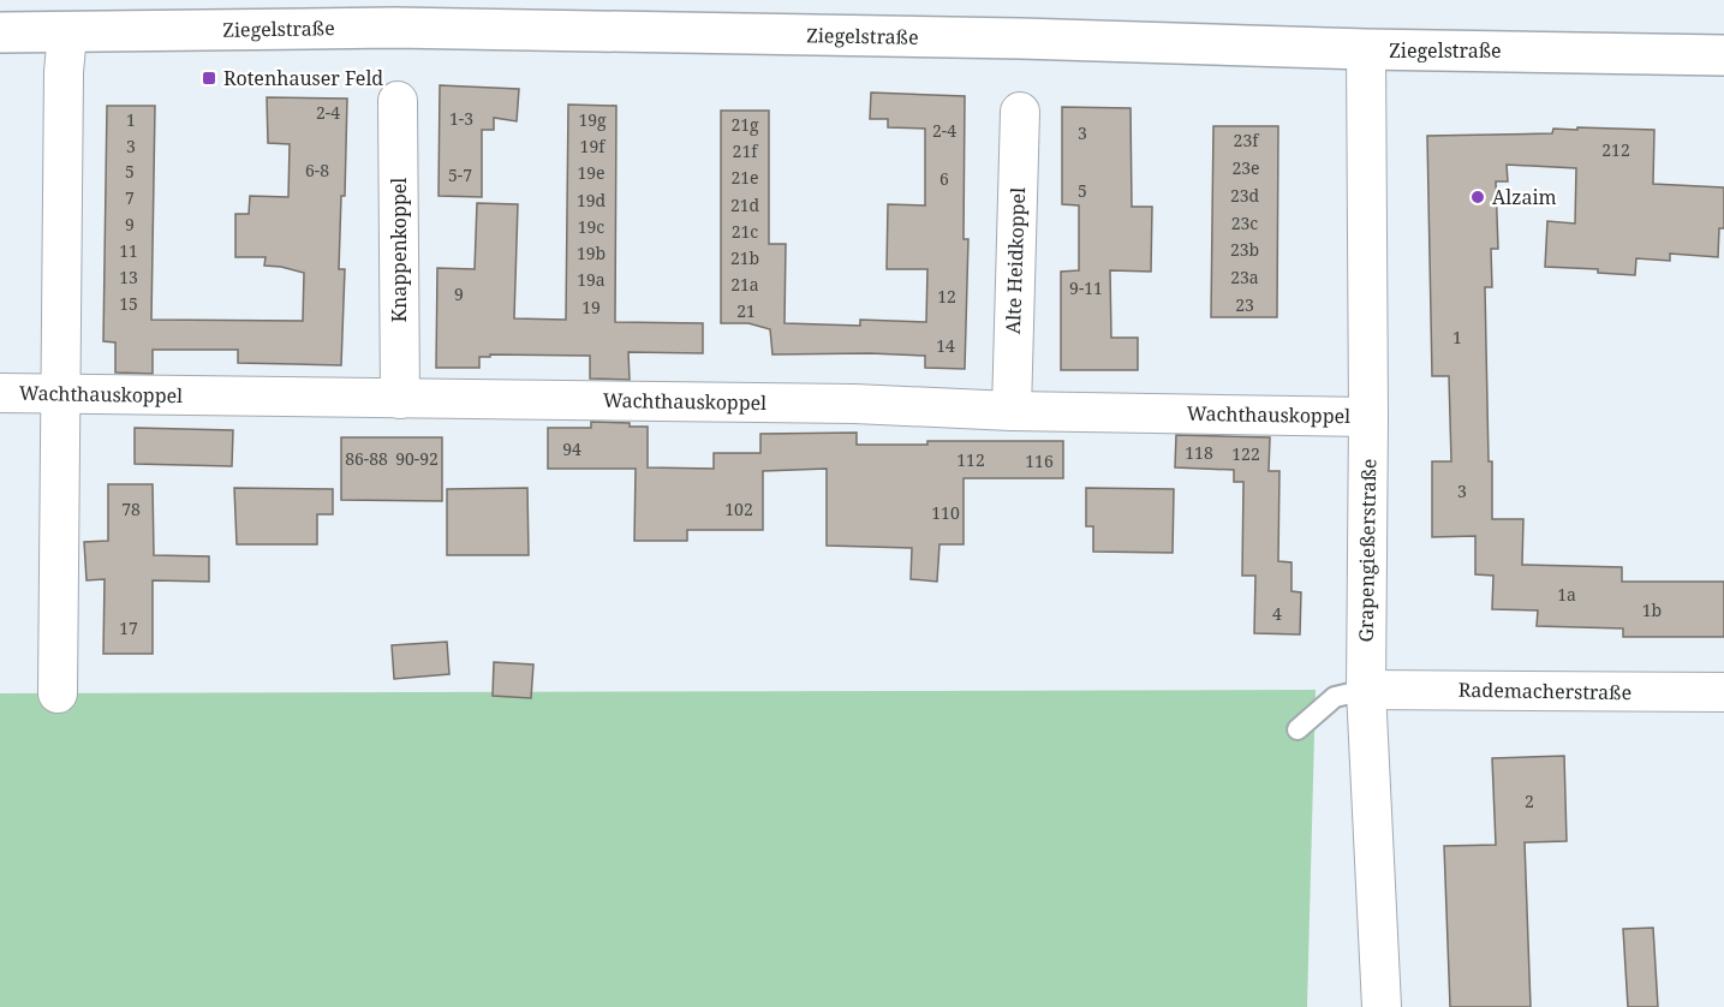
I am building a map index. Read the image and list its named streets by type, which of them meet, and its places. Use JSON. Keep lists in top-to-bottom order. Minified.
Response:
{"streets":{"main road":["Ziegelstraße"],"street":["Knappenkoppel","Alte Heidkoppel","Wachthauskoppel","Grapengießerstraße","Rademacherstraße"]},"crossings":[["Ziegelstraße","Grapengießerstraße"],["Knappenkoppel","Wachthauskoppel"],["Alte Heidkoppel","Wachthauskoppel"],["Wachthauskoppel","Grapengießerstraße"],["Grapengießerstraße","Rademacherstraße"]],"places":{"transit":["Rotenhauser Feld"],"other":["Alzaim"]},"house_numbers":["2-4","1-3","1","19g","21g","2-4","3","23f","3","19f","212","21f","23e","6-8","5","19e","5-7","21e","6","5","23d","7","19d","21d","23c","9","19c","21c","23b","11","19b","21b","13","23a","19a","21a","9-11","9","12","15","23","19","21","1","14","94","118","122","86-88","90-92","112","116","3","78","102","110","1a","1b","4","17","2"]}
